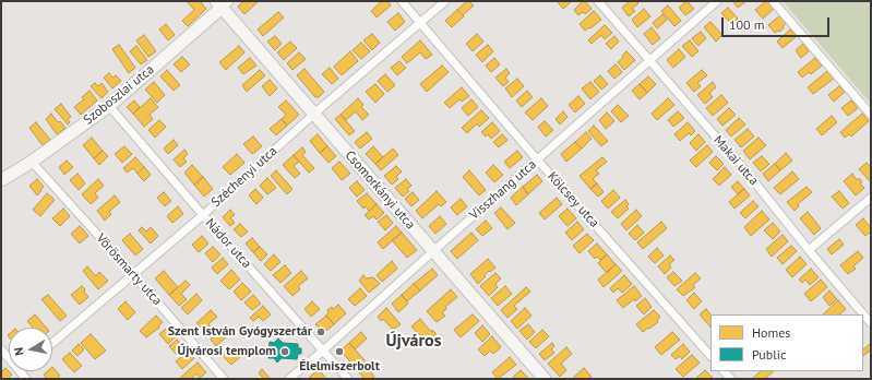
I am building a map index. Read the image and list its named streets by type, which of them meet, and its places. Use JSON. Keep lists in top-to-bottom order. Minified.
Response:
{"streets":{"street":["Szoboszlai utca","Makai utca","Széchenyi utca","Csomorkányi utca","Visszhang utca","Kölcsey utca","Nádor utca","Vörösmarty utca"]},"crossings":[["Szoboszlai utca","Csomorkányi utca"],["Szoboszlai utca","Nádor utca"],["Szoboszlai utca","Vörösmarty utca"],["Makai utca","Visszhang utca"],["Széchenyi utca","Csomorkányi utca"],["Széchenyi utca","Kölcsey utca"],["Széchenyi utca","Nádor utca"],["Széchenyi utca","Vörösmarty utca"],["Csomorkányi utca","Visszhang utca"],["Visszhang utca","Kölcsey utca"],["Visszhang utca","Nádor utca"]],"districts":["Újváros"],"places":["Szent István Gyógyszertár","Újvárosi templom","Élelmiszerbolt"],"legend":["Homes","Public"],"scale_bar":"100 m","north":"left"}
